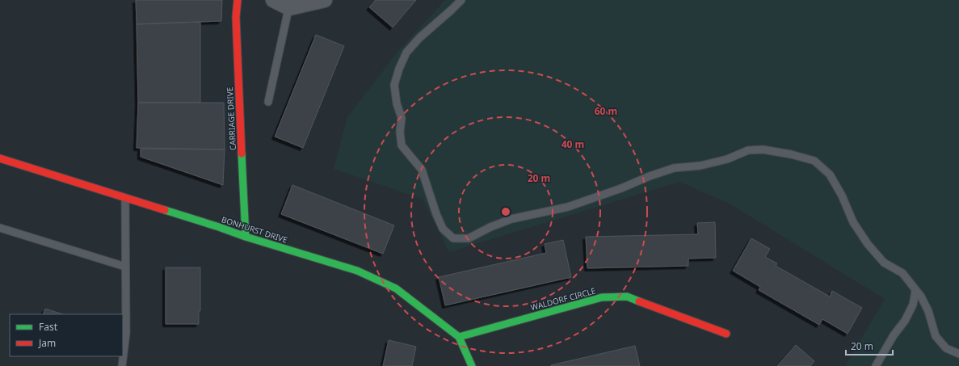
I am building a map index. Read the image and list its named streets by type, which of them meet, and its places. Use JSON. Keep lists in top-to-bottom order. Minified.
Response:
{"streets":{"street":["CARRIAGE DRIVE","BONHURST DRIVE","WALDORF CIRCLE"]},"crossings":[["CARRIAGE DRIVE","BONHURST DRIVE"],["BONHURST DRIVE","WALDORF CIRCLE"]],"legend":["Fast","Jam"],"scale_bar":"20 m","rings":["60 m","40 m","20 m"]}
